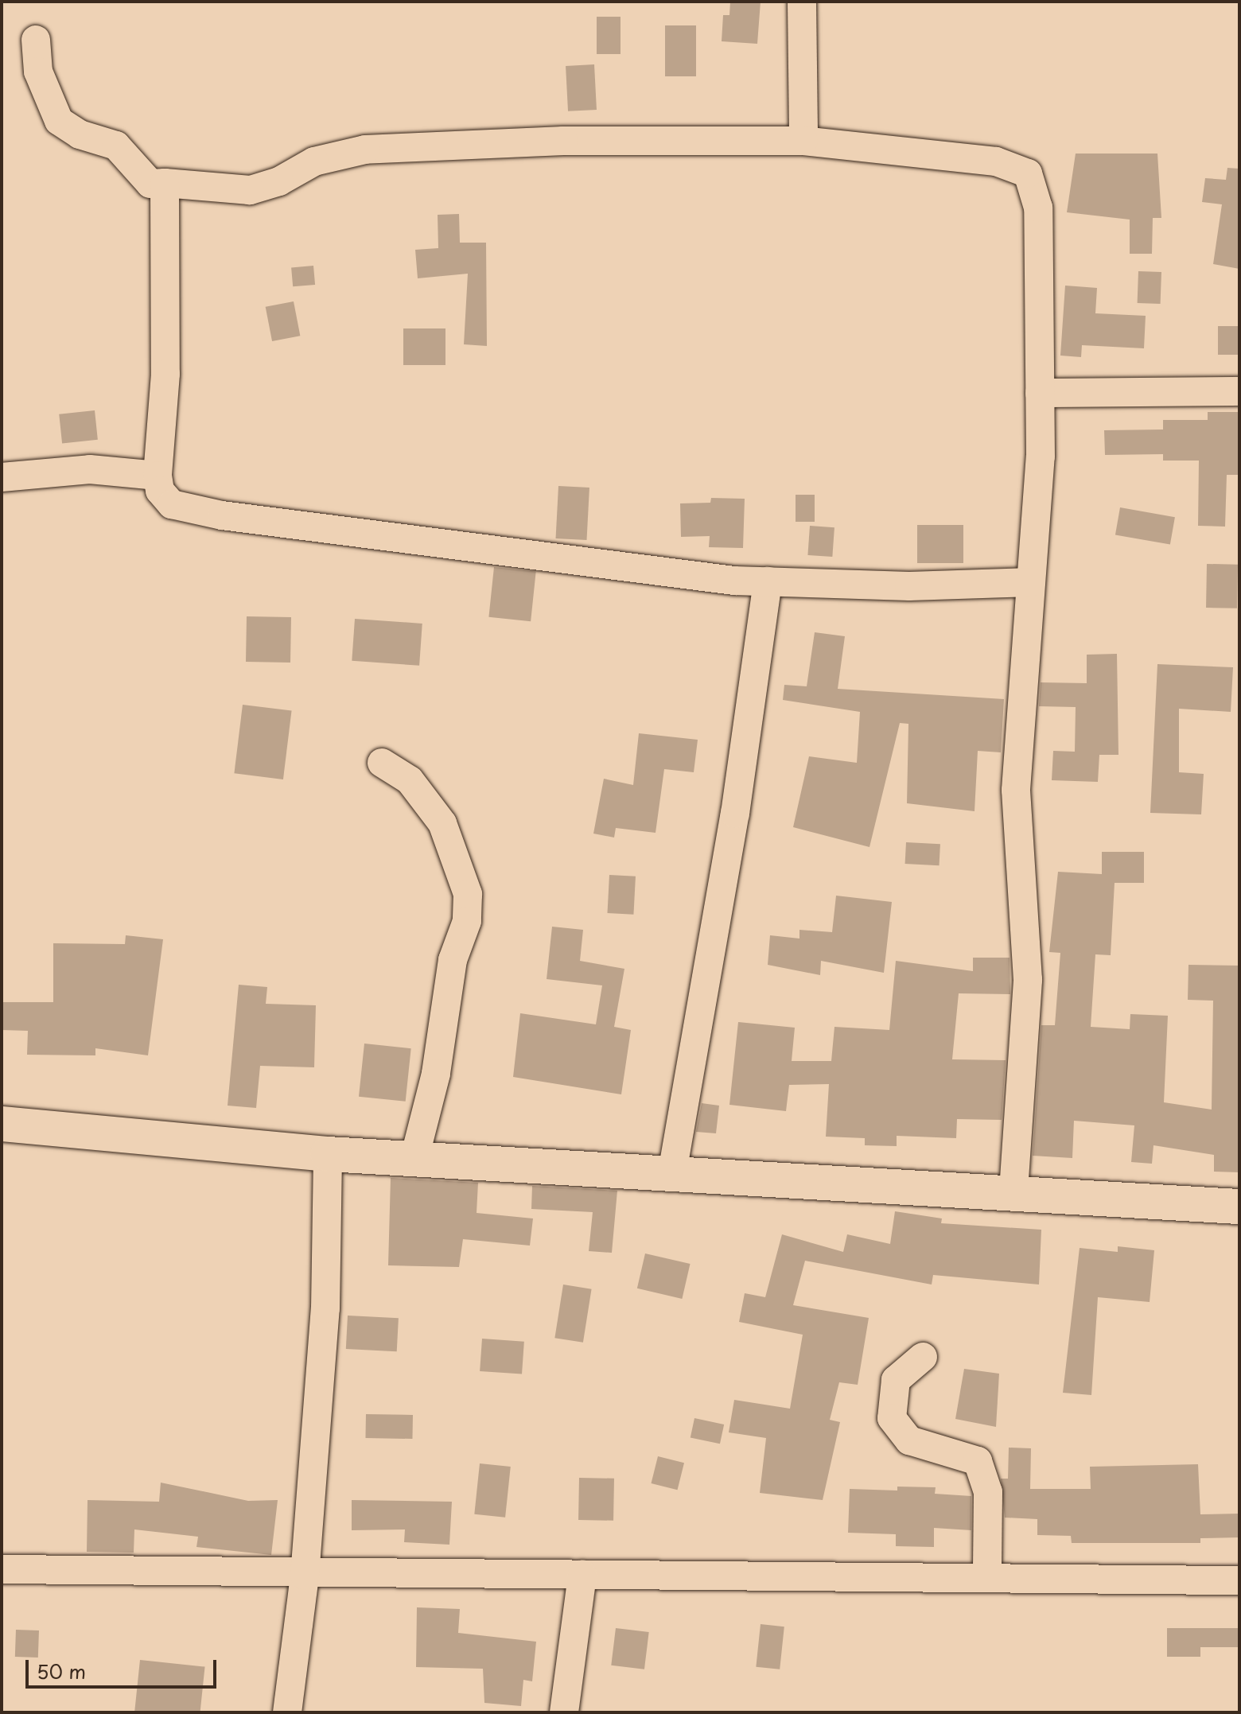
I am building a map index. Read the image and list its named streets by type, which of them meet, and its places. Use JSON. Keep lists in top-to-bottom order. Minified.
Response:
{"scale_bar":"50 m"}
